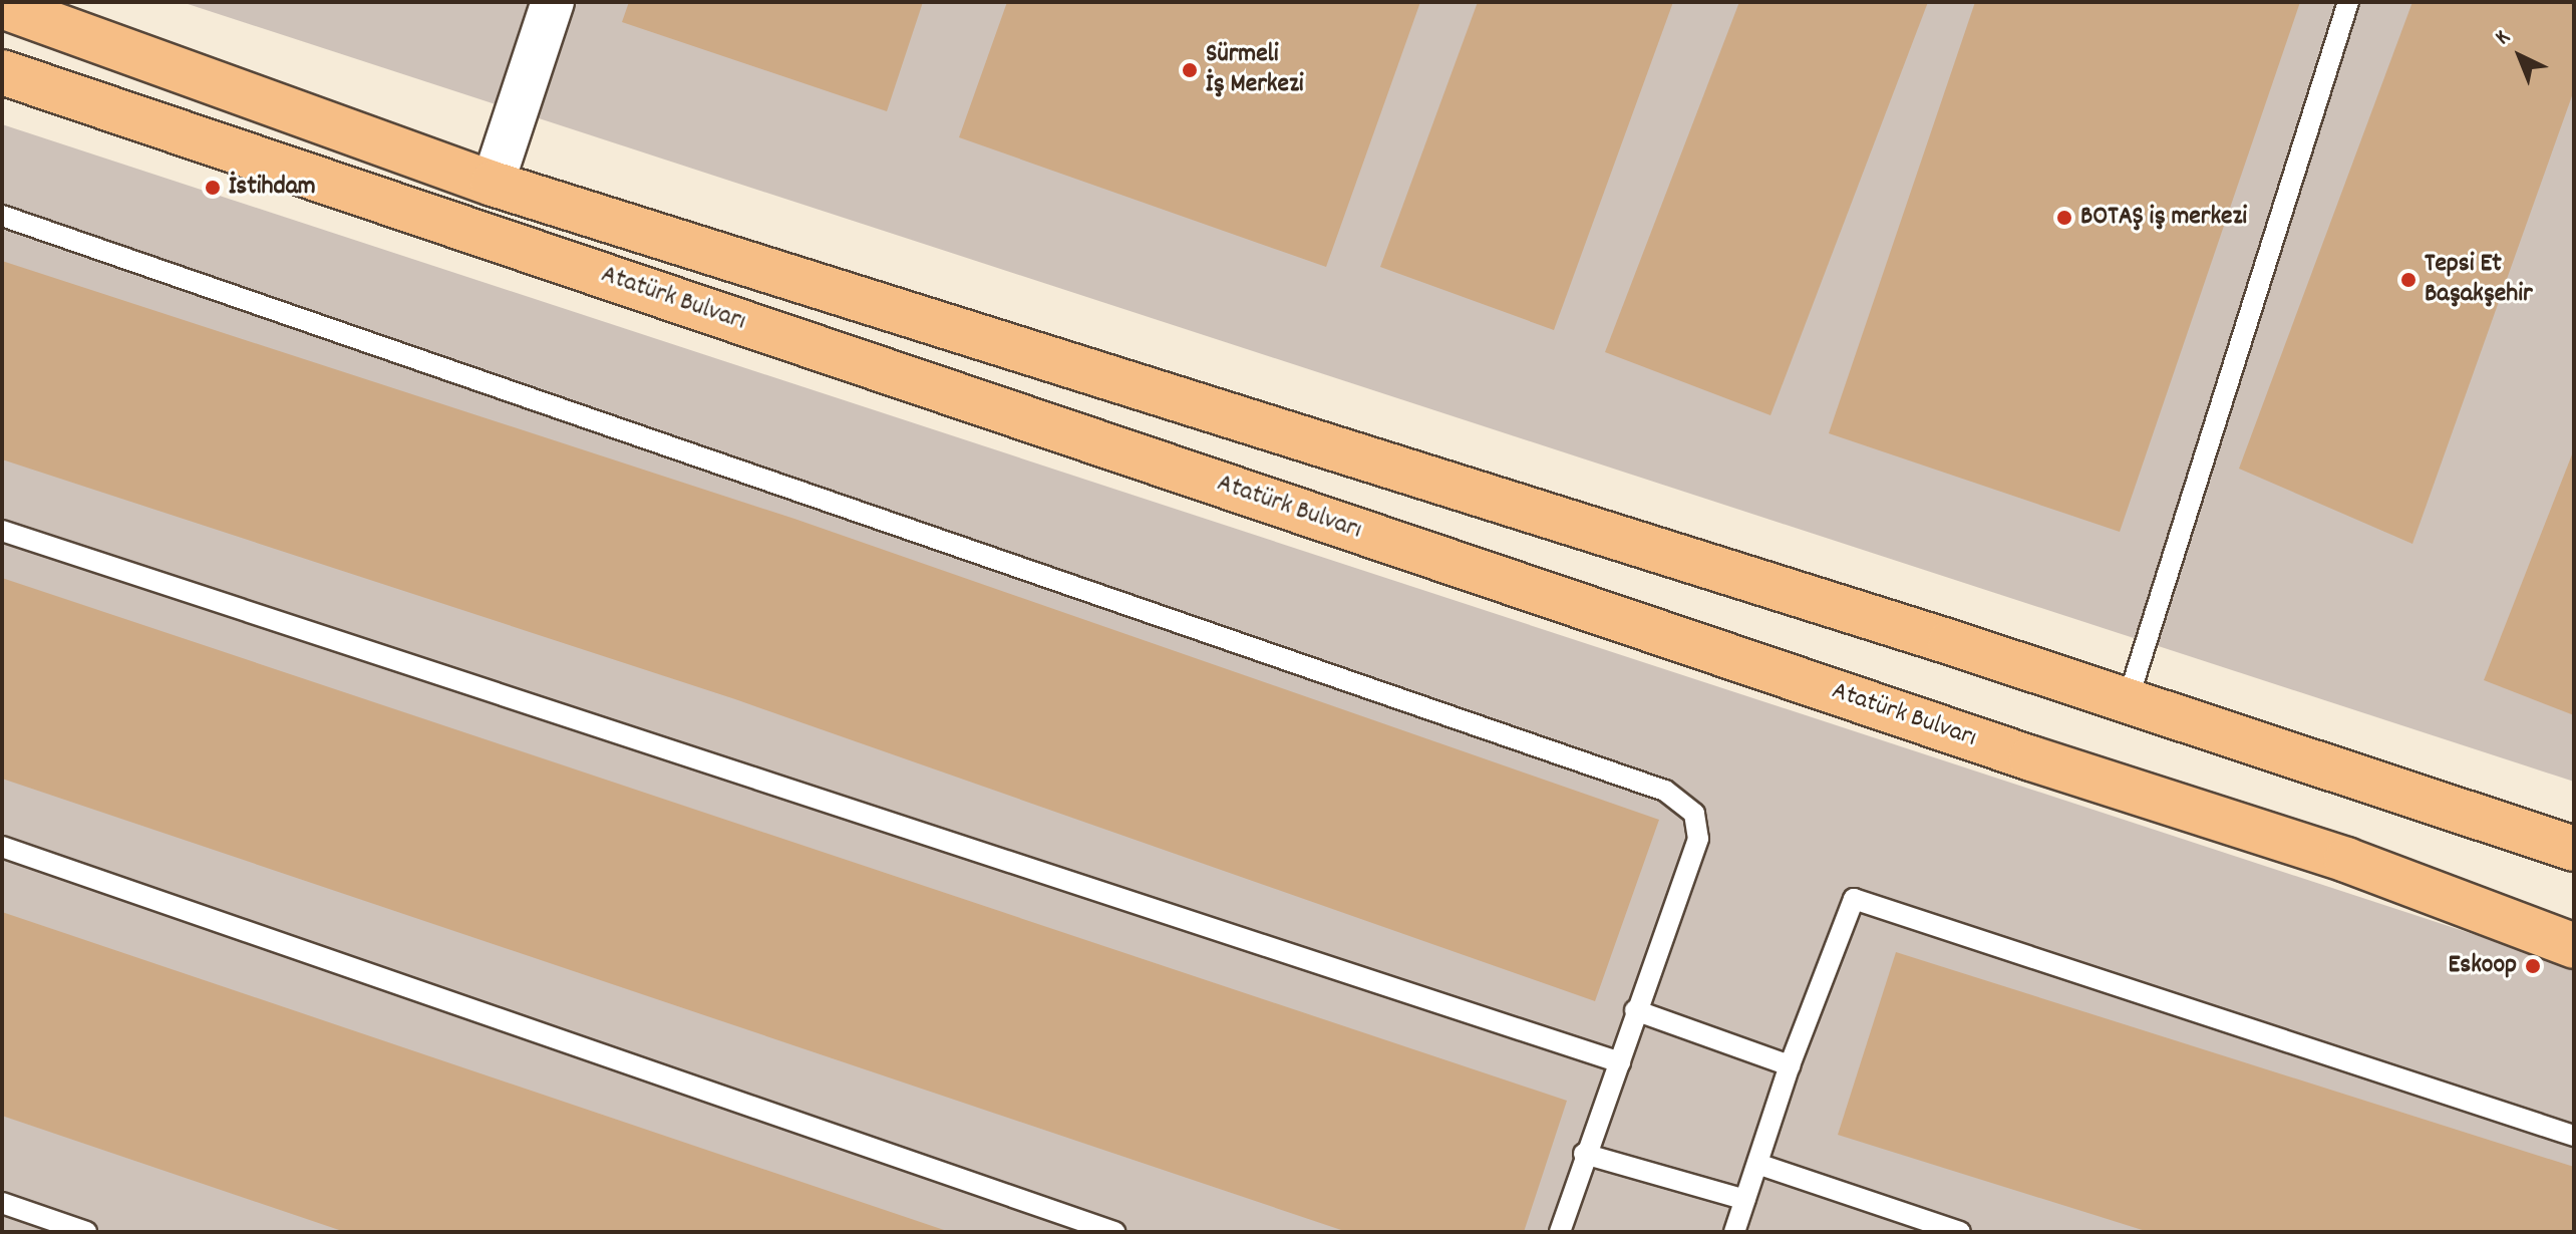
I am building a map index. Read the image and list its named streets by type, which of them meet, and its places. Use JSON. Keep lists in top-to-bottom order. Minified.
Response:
{"streets":{"main road":["Atatürk Bulvarı"]},"places":["Sürmeli İş Merkezi","İstihdam","BOTAŞ iş merkezi","Tepsi Et Başakşehir","Eskoop"],"north":"top left"}
